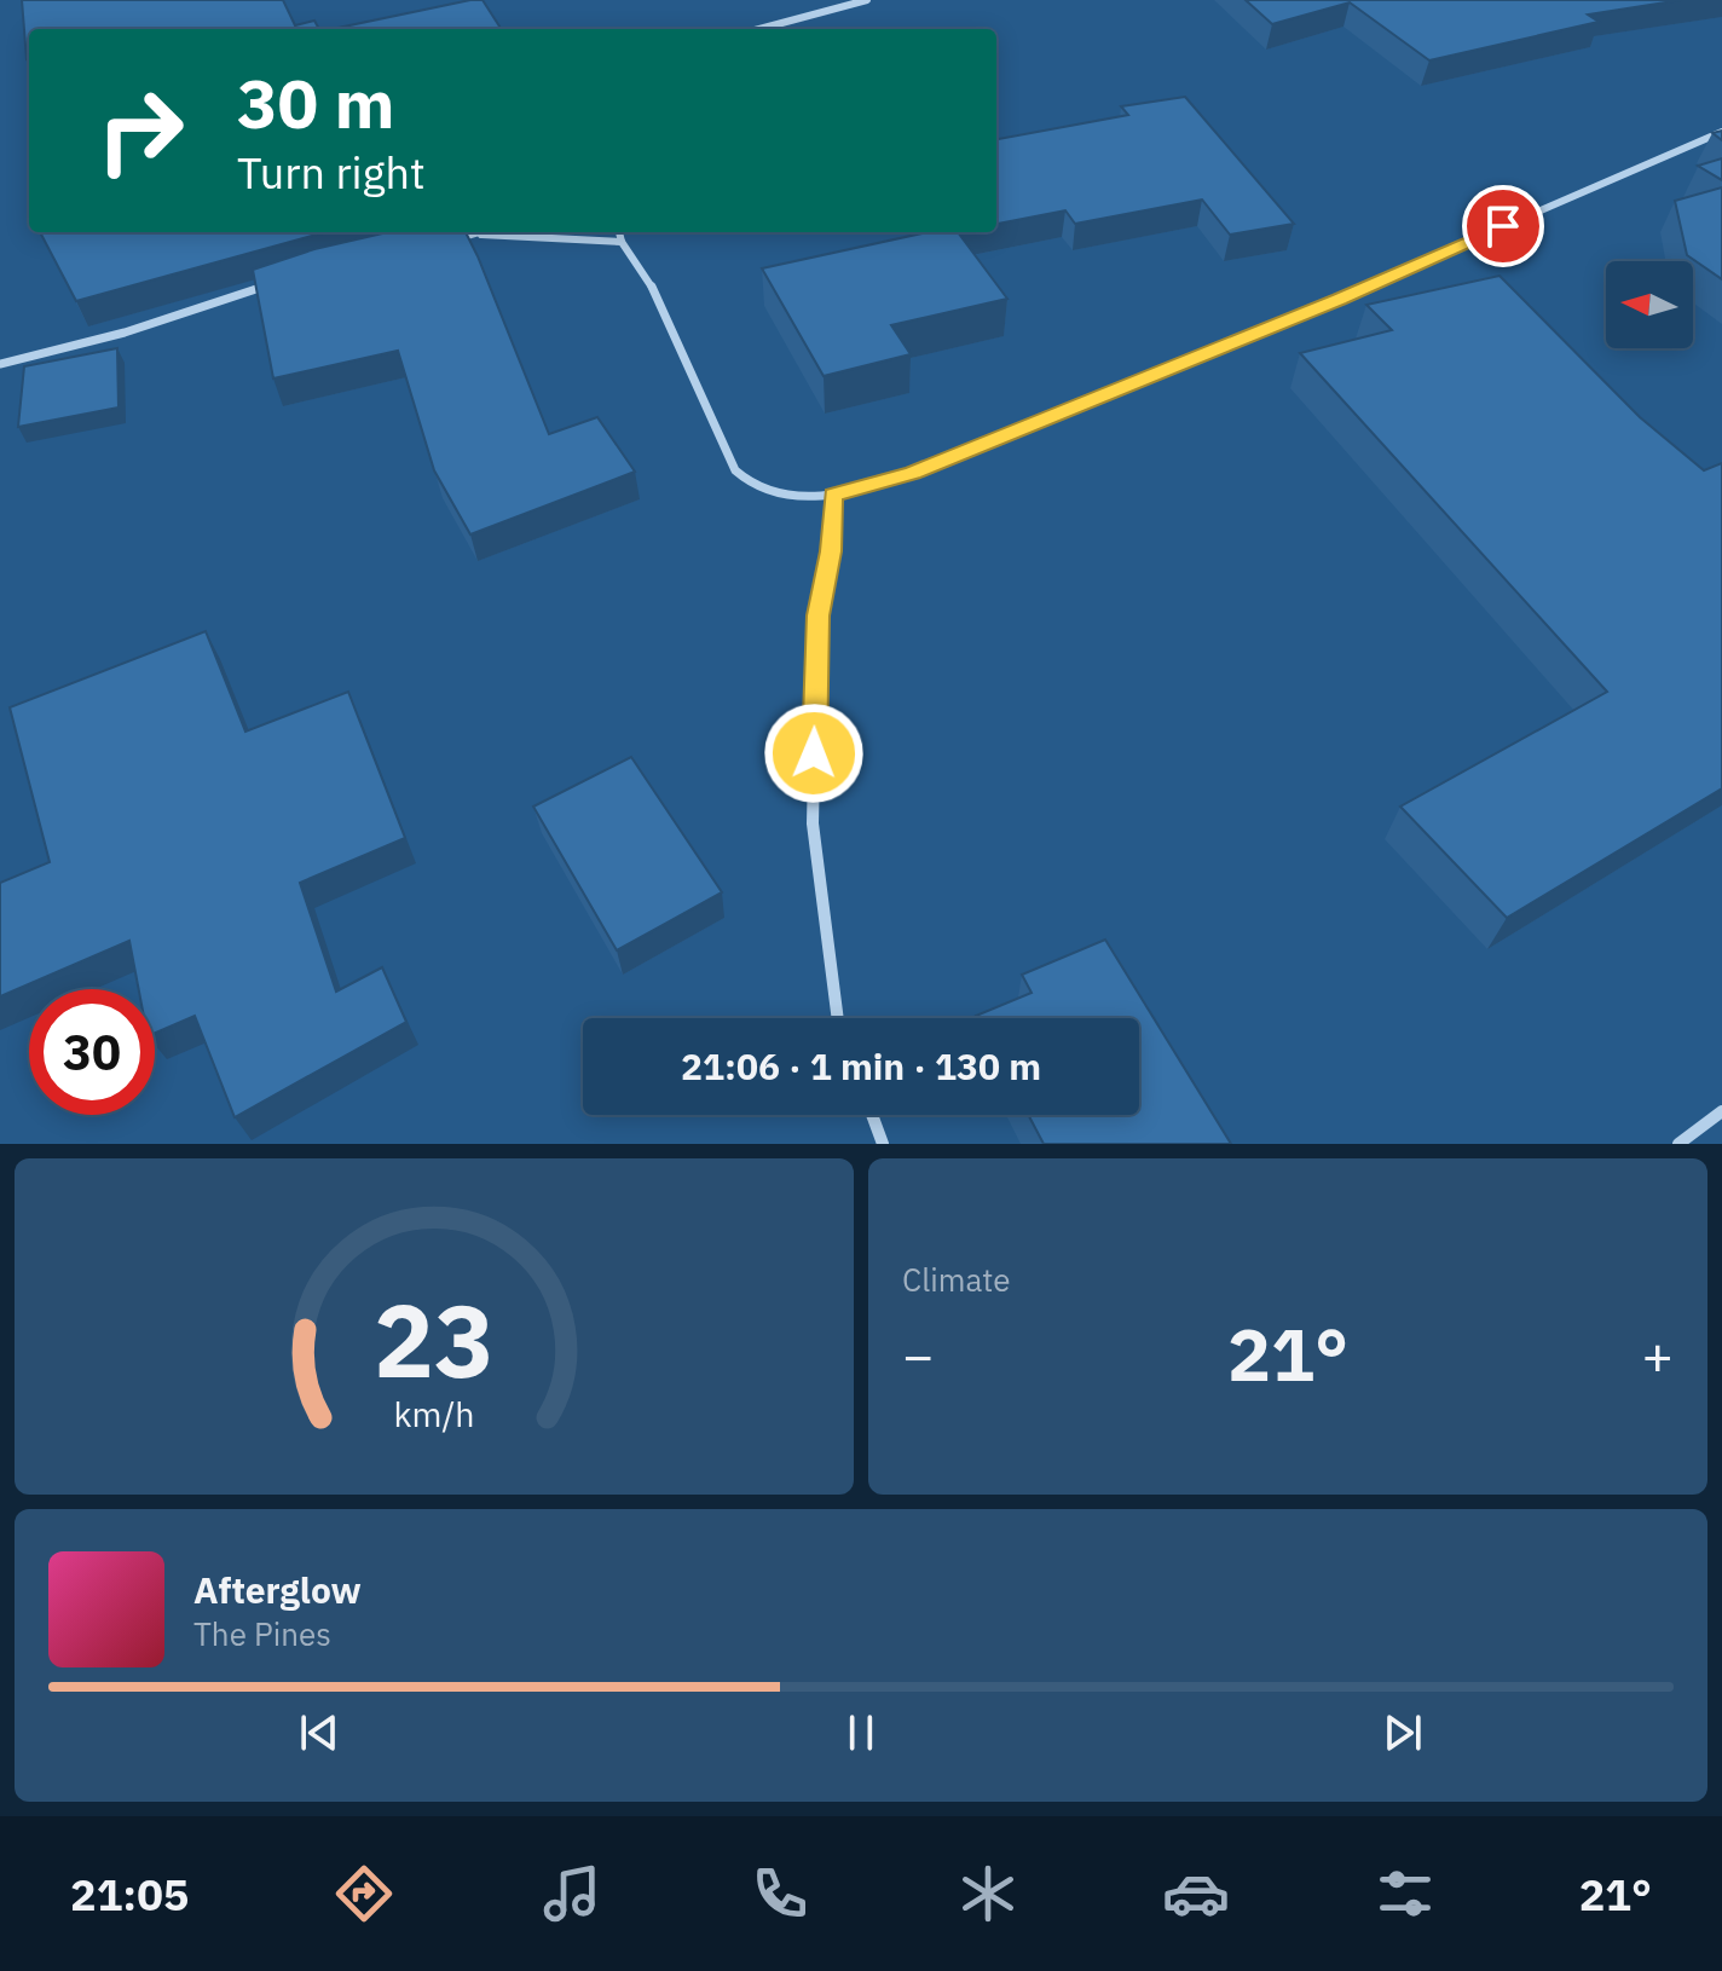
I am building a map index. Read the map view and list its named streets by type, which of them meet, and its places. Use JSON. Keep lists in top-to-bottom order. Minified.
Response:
{"north":"left","page":{"turn":["30 m","Turn right"],"limit":"30","trip":"21:06 · 1 min · 130 m","tile":"Climate","heat":["−","21°","+"],"song":["Afterglow","The Pines"],"tabs":["21:05","21°"],"gauge":["23","km/h"]}}
